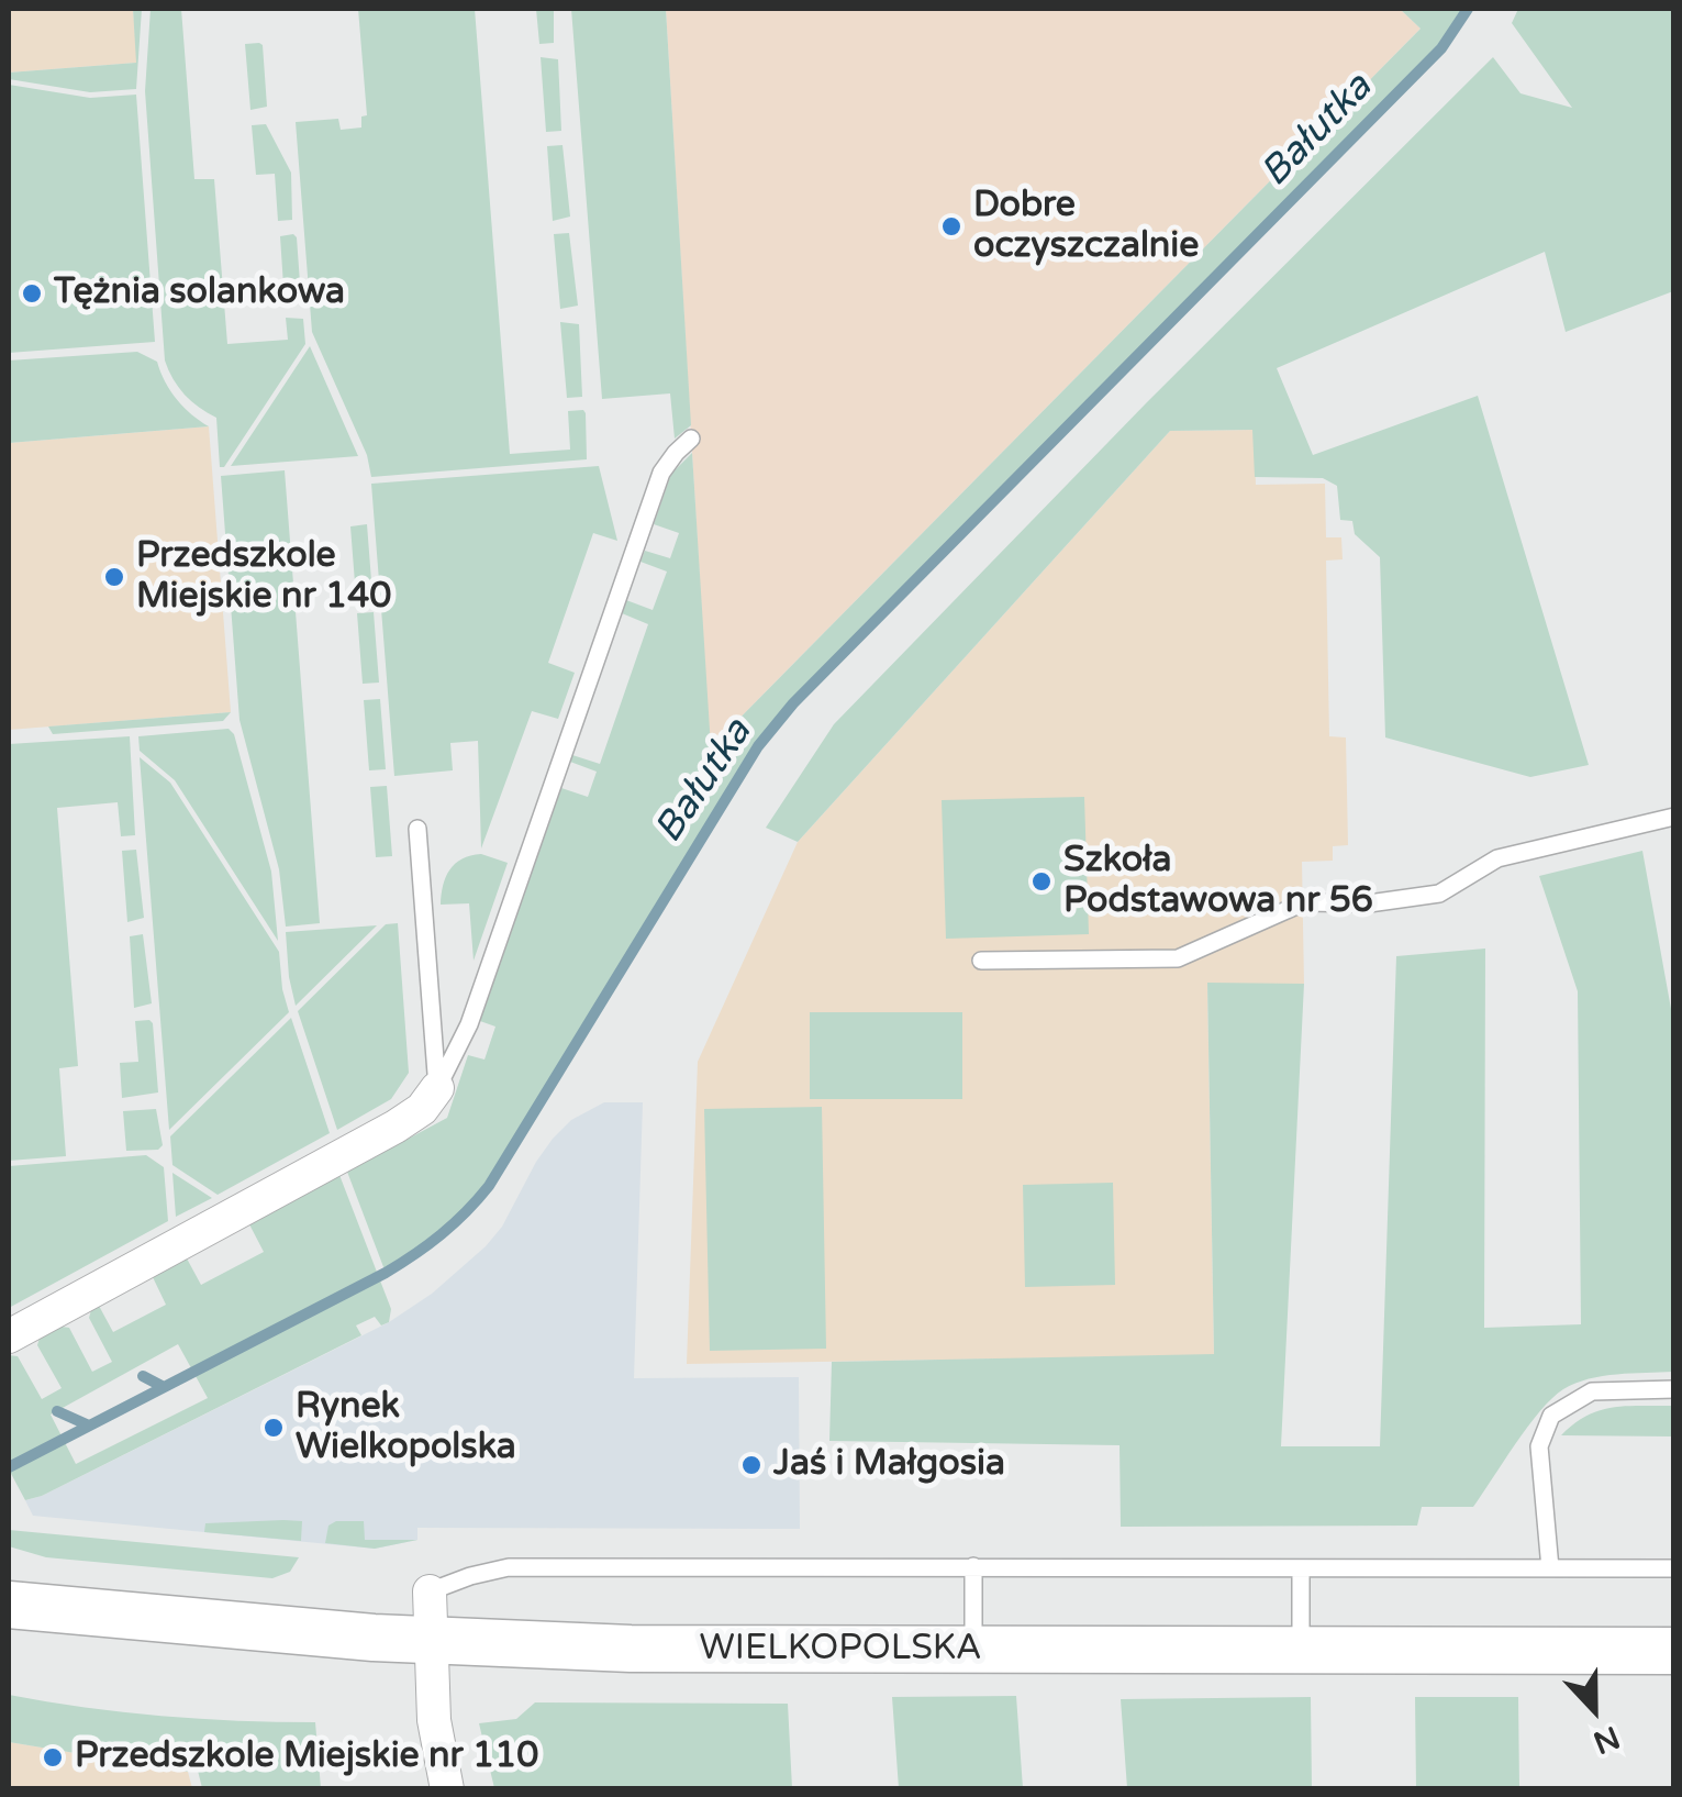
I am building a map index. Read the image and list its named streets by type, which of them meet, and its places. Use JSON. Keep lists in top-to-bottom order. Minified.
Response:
{"streets":{"street":["WIELKOPOLSKA"]},"water":["Bałutka"],"places":["Dobre oczyszczalnie","Tężnia solankowa","Przedszkole Miejskie nr 140","Szkoła Podstawowa nr 56","Rynek Wielkopolska","Jaś i Małgosia","Przedszkole Miejskie nr 110"],"north":"bottom"}
